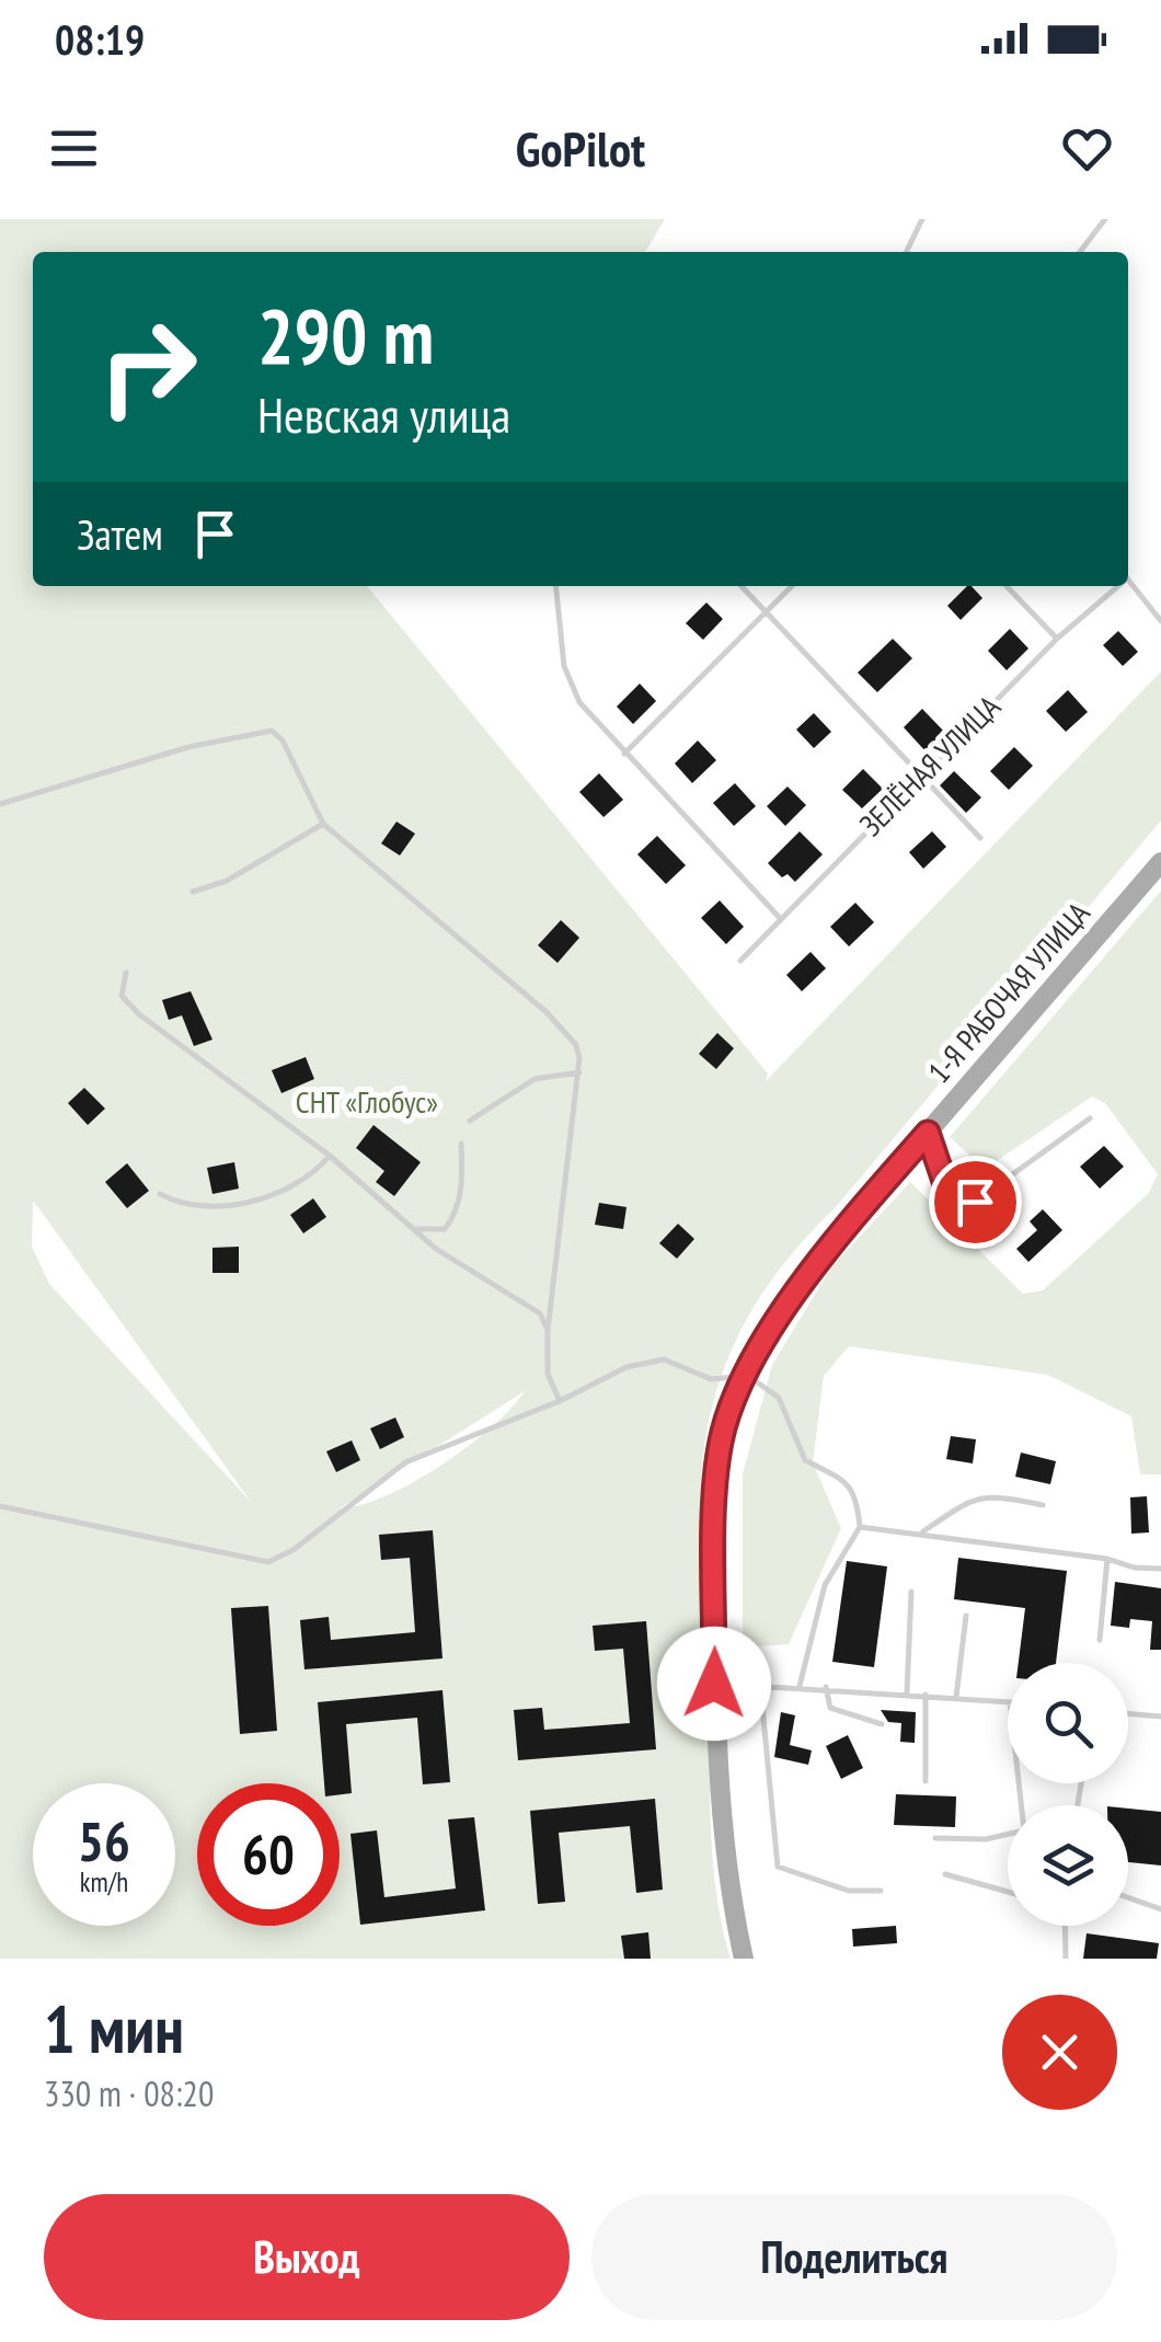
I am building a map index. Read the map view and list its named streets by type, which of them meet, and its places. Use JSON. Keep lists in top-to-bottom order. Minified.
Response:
{"streets":{"main road":["1-Я РАБОЧАЯ УЛИЦА"],"lane":["ЗЕЛЁНАЯ УЛИЦА"]},"parks":["СНТ «Глобус»"],"page":{"status":"08:19","header":"GoPilot","turn":["290 m","Невская улица"],"then":"Затем","speed":"56 km/h","limit":"60","heading":["1 мин","330 m · 08:20"],"buttons":["Выход","Поделиться"]}}
